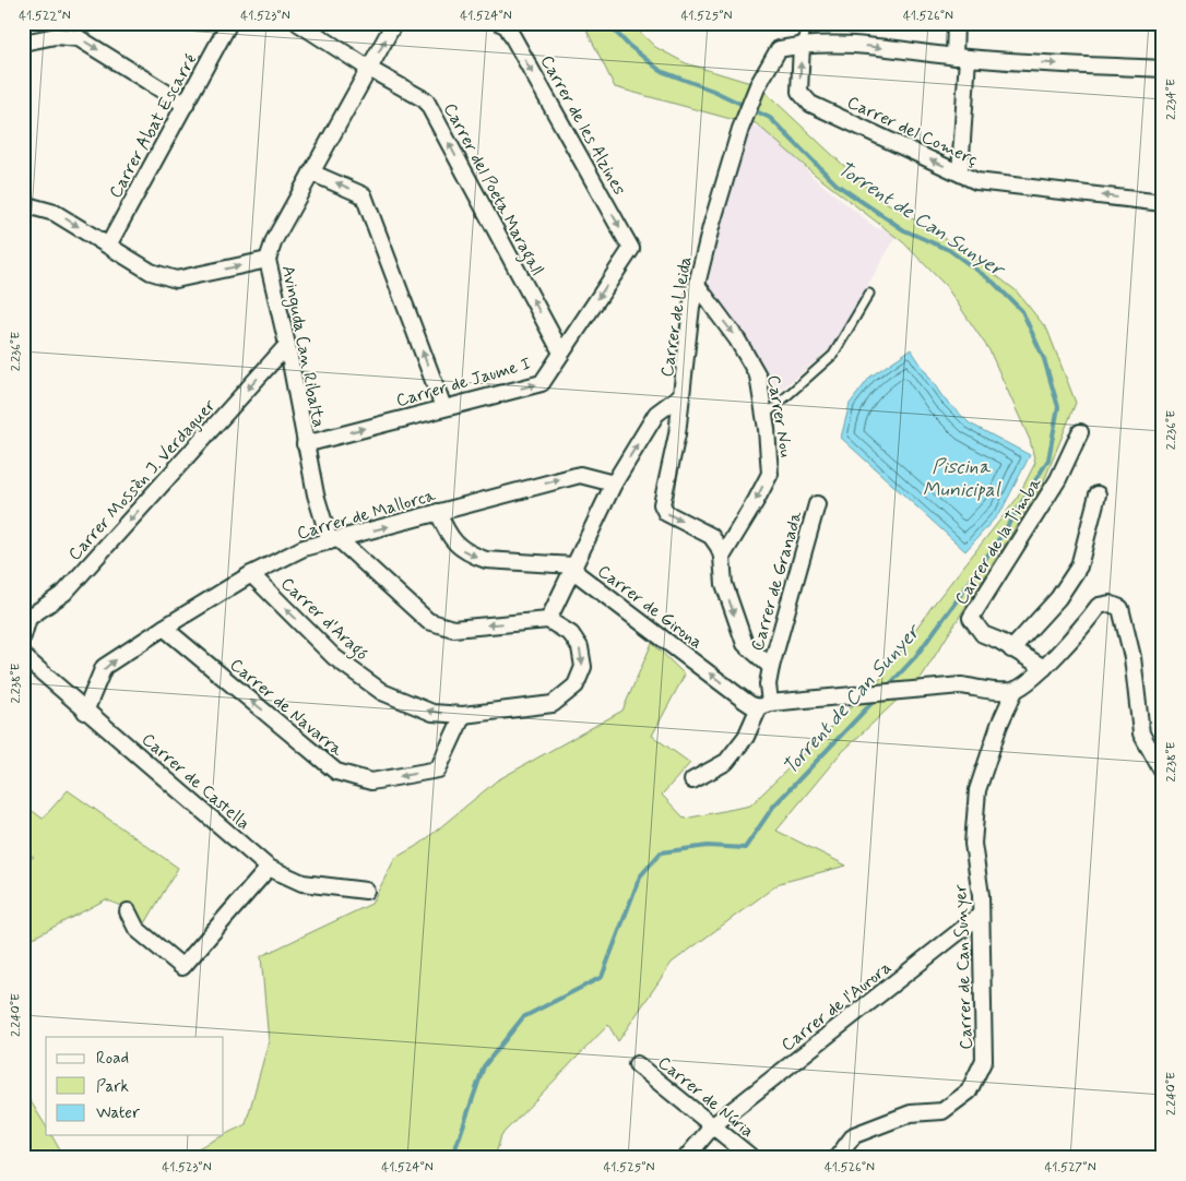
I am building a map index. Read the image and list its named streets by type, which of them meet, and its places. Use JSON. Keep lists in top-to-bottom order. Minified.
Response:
{"streets":{"street":["Carrer de les Alzines","Carrer Abat Escarré","Carrer del Comerç","Carrer del Poeta Maragall","Carrer de Lleida","Avinguda Can Ribalta","Carrer de Jaume I","Carrer Nou","Carrer Mossèn J. Verdaguer","Carrer de Mallorca","Carrer de la Timba","Carrer de Granada","Carrer de Girona","Carrer d'Aragó","Carrer de Navarra","Carrer de Castella","Carrer de Can Sunyer","Carrer de l'Aurora","Carrer de Núria"]},"crossings":[["Carrer de les Alzines","Carrer de Jaume I"],["Carrer del Comerç","Carrer de Lleida"],["Carrer del Poeta Maragall","Avinguda Can Ribalta"],["Carrer del Poeta Maragall","Carrer de Jaume I"],["Carrer de Lleida","Carrer Nou"],["Carrer de Lleida","Carrer de Mallorca"],["Carrer de Lleida","Carrer de Granada"],["Carrer de Lleida","Carrer de Girona"],["Carrer de Lleida","Carrer d'Aragó"],["Avinguda Can Ribalta","Carrer de Jaume I"],["Avinguda Can Ribalta","Carrer Mossèn J. Verdaguer"],["Avinguda Can Ribalta","Carrer de Mallorca"],["Carrer Nou","Carrer de Granada"],["Carrer de Mallorca","Carrer de Girona"],["Carrer de Mallorca","Carrer d'Aragó"],["Carrer de Mallorca","Carrer de Navarra"],["Carrer de Mallorca","Carrer de Castella"],["Carrer de Granada","Carrer de Girona"],["Carrer d'Aragó","Carrer de Navarra"],["Carrer de Can Sunyer","Carrer de l'Aurora"],["Carrer de l'Aurora","Carrer de Núria"]],"one_way":["Carrer de les Alzines","Carrer del Comerç","Carrer de Lleida","Carrer Nou","Carrer Mossèn J. Verdaguer","Carrer de Mallorca","Carrer de Granada","Carrer de Navarra"],"water":["Torrent de Can Sunyer","Piscina Municipal"],"legend":["Road","Park","Water"],"coordinates":["41.522°N","41.523°N","41.524°N","41.525°N","41.526°N","2.234°E","2.236°E","2.238°E","2.240°E","41.527°N"]}
